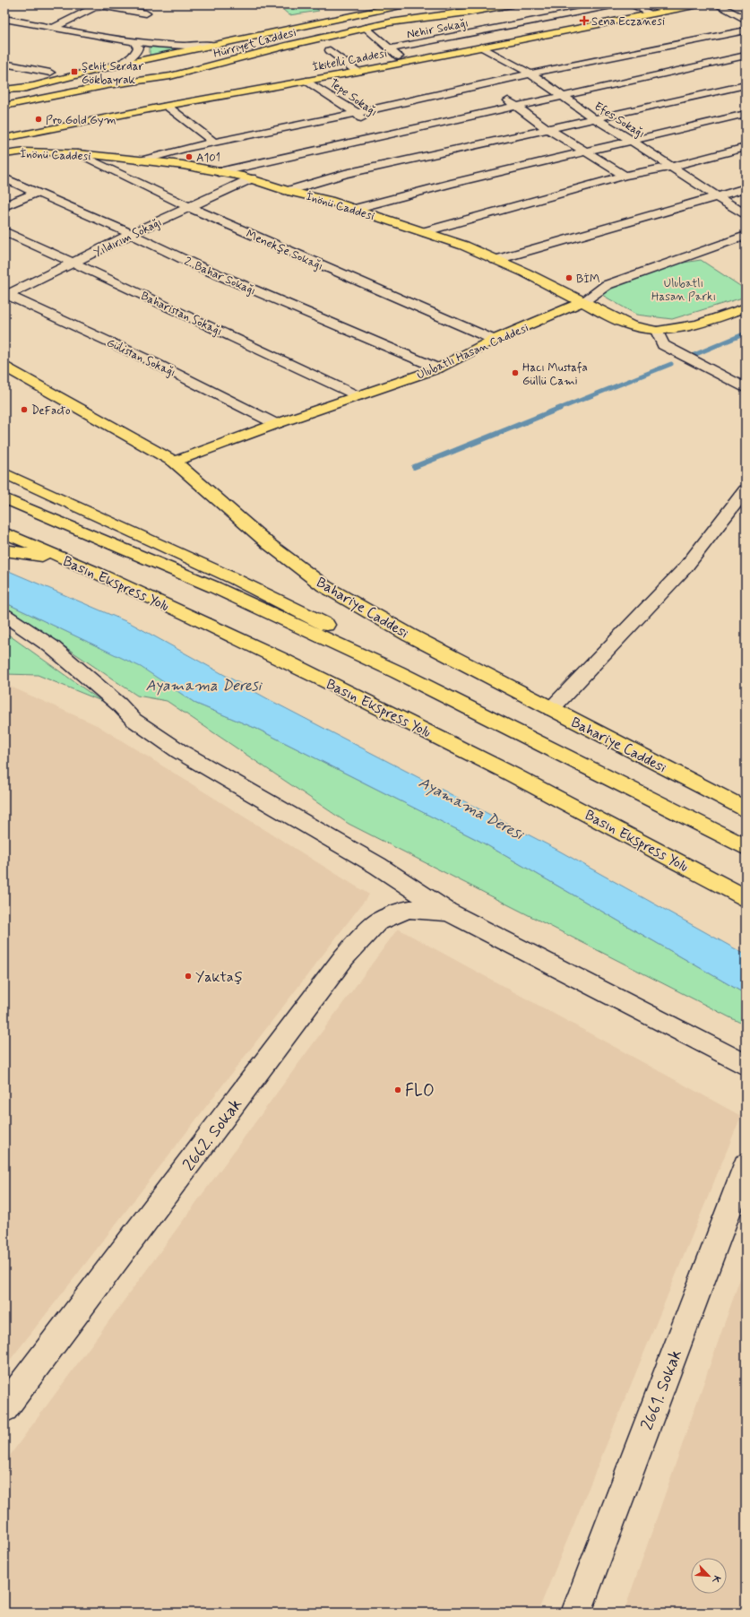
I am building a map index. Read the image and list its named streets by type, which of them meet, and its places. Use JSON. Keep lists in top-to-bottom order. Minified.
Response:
{"streets":{"main road":["Hürriyet Caddesi","İkitelli Caddesi","İnönü Caddesi","Ulubatlı Hasan Caddesi","Basın Ekspress Yolu","Bahariye Caddesi"],"street":["Nehir Sokağı","Tepe Sokağı","Efes Sokağı","Yıldırım Sokağı","Menekşe Sokağı","2. Bahar Sokağı","Baharistan Sokağı","Gülistan Sokağı","2662. Sokak","2661. Sokak"]},"crossings":[["İkitelli Caddesi","Tepe Sokağı"],["İkitelli Caddesi","Efes Sokağı"],["İnönü Caddesi","Yıldırım Sokağı"],["İnönü Caddesi","Menekşe Sokağı"],["İnönü Caddesi","Ulubatlı Hasan Caddesi"],["Yıldırım Sokağı","Menekşe Sokağı"],["Yıldırım Sokağı","2. Bahar Sokağı"],["Yıldırım Sokağı","Baharistan Sokağı"],["Yıldırım Sokağı","Gülistan Sokağı"],["Menekşe Sokağı","Ulubatlı Hasan Caddesi"],["2. Bahar Sokağı","Ulubatlı Hasan Caddesi"],["Baharistan Sokağı","Ulubatlı Hasan Caddesi"],["Ulubatlı Hasan Caddesi","Gülistan Sokağı"],["Ulubatlı Hasan Caddesi","Bahariye Caddesi"]],"water":["Ayamama Deresi"],"parks":["Ulubatlı Hasan Parkı"],"places":{"health":["Sena Eczanesi"],"transit":["Şehit Serdar Gökbayrak"],"other":["Pro Gold Gym","A101","BİM","Hacı Mustafa Güllü Cami","DeFacto","Yaktaş","FLO"]},"north":"bottom right"}
